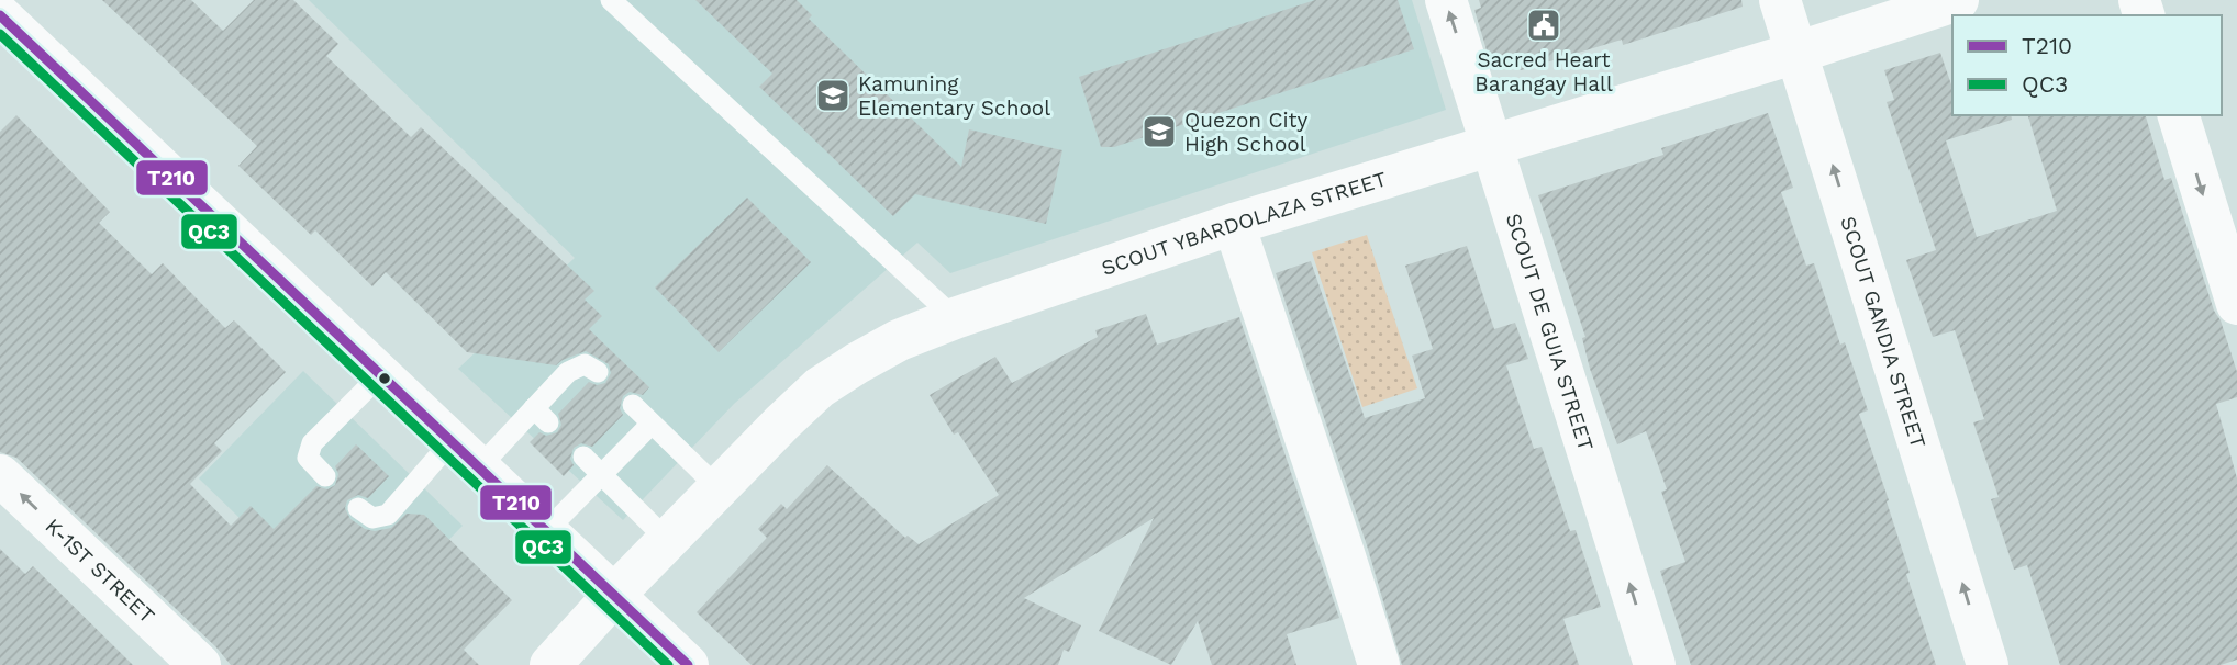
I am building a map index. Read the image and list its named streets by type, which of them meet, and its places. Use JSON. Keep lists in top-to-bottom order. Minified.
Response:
{"streets":{"street":["SCOUT YBARDOLAZA STREET","SCOUT DE GUIA STREET","SCOUT GANDIA STREET","K-1ST STREET"]},"crossings":[["SCOUT YBARDOLAZA STREET","SCOUT DE GUIA STREET"],["SCOUT YBARDOLAZA STREET","SCOUT GANDIA STREET"]],"places":{"public building":["Sacred Heart Barangay Hall"],"school or university":["Kamuning Elementary School","Quezon City High School"]},"lines":["transit line T210","transit line QC3"],"legend":["T210","QC3"]}
